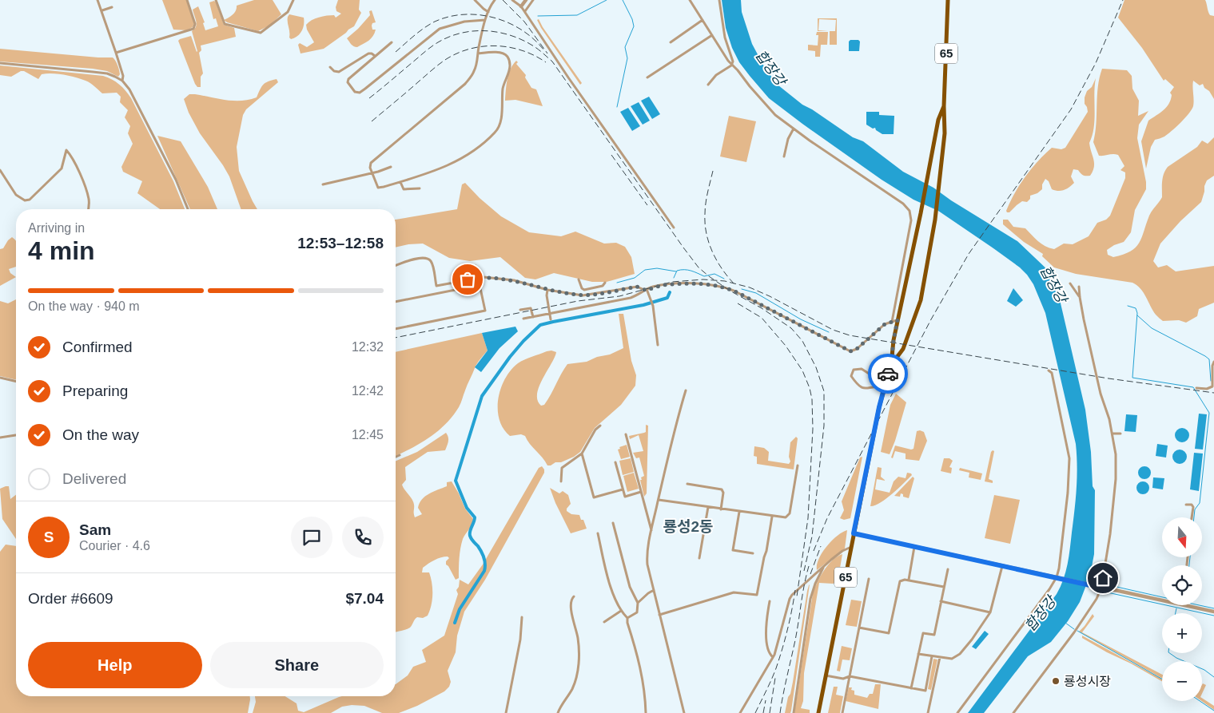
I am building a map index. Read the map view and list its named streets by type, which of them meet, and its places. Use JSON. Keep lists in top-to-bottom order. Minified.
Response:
{"streets":{"main road":["65"]},"districts":["룡성2동"],"water":["합장강"],"places":["룡성시장"],"north":"bottom","page":{"heading":["4 min","Arriving in","12:53–12:58"],"panel":["Sam","Courier · 4.6","Order #6609","$7.04"],"bar":"On the way · 940 m","list":[["Confirmed","12:32"],["Preparing","12:42"],["On the way","12:45"],"Delivered"],"round":"S","map_buttons":["+","−"],"buttons":["Help","Share"]}}
